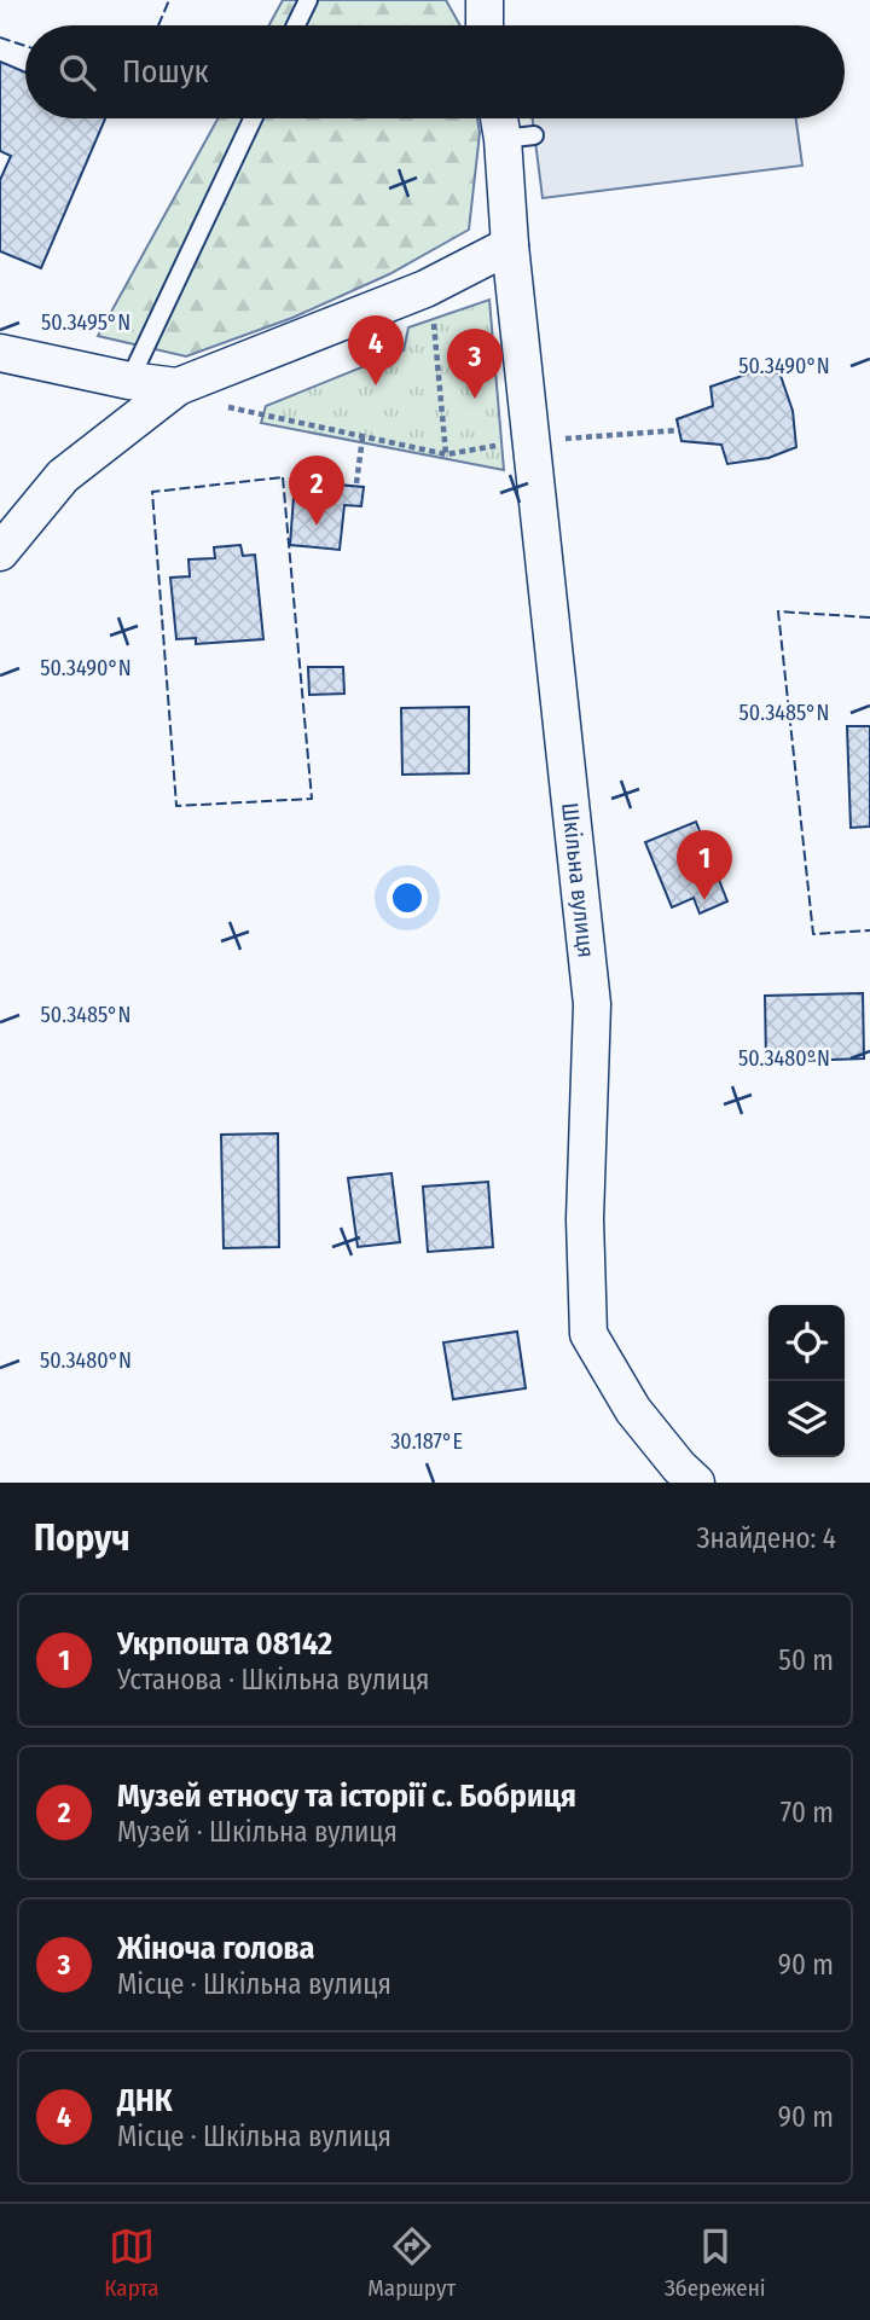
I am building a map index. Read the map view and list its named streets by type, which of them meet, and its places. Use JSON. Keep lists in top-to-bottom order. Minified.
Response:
{"streets":{"street":["Шкільна вулиця"]},"page":{"search":"Пошук","pins":["4","3","2","1"],"heading":["Поруч","Знайдено: 4"],"list":[{"mark":"1","name":"Укрпошта 08142","note":"Установа · Шкільна вулиця","value":"50 m"},{"mark":"2","name":"Музей етносу та історії с. Бобриця","note":"Музей · Шкільна вулиця","value":"70 m"},{"mark":"3","name":"Жіноча голова","note":"Місце · Шкільна вулиця","value":"90 m"},{"mark":"4","name":"ДНК","note":"Місце · Шкільна вулиця","value":"90 m"}],"nav":["Карта","Маршрут","Збережені"]},"coordinates":["50.3495°N","50.3490°N","50.3485°N","50.3480°N","30.187°E"]}
